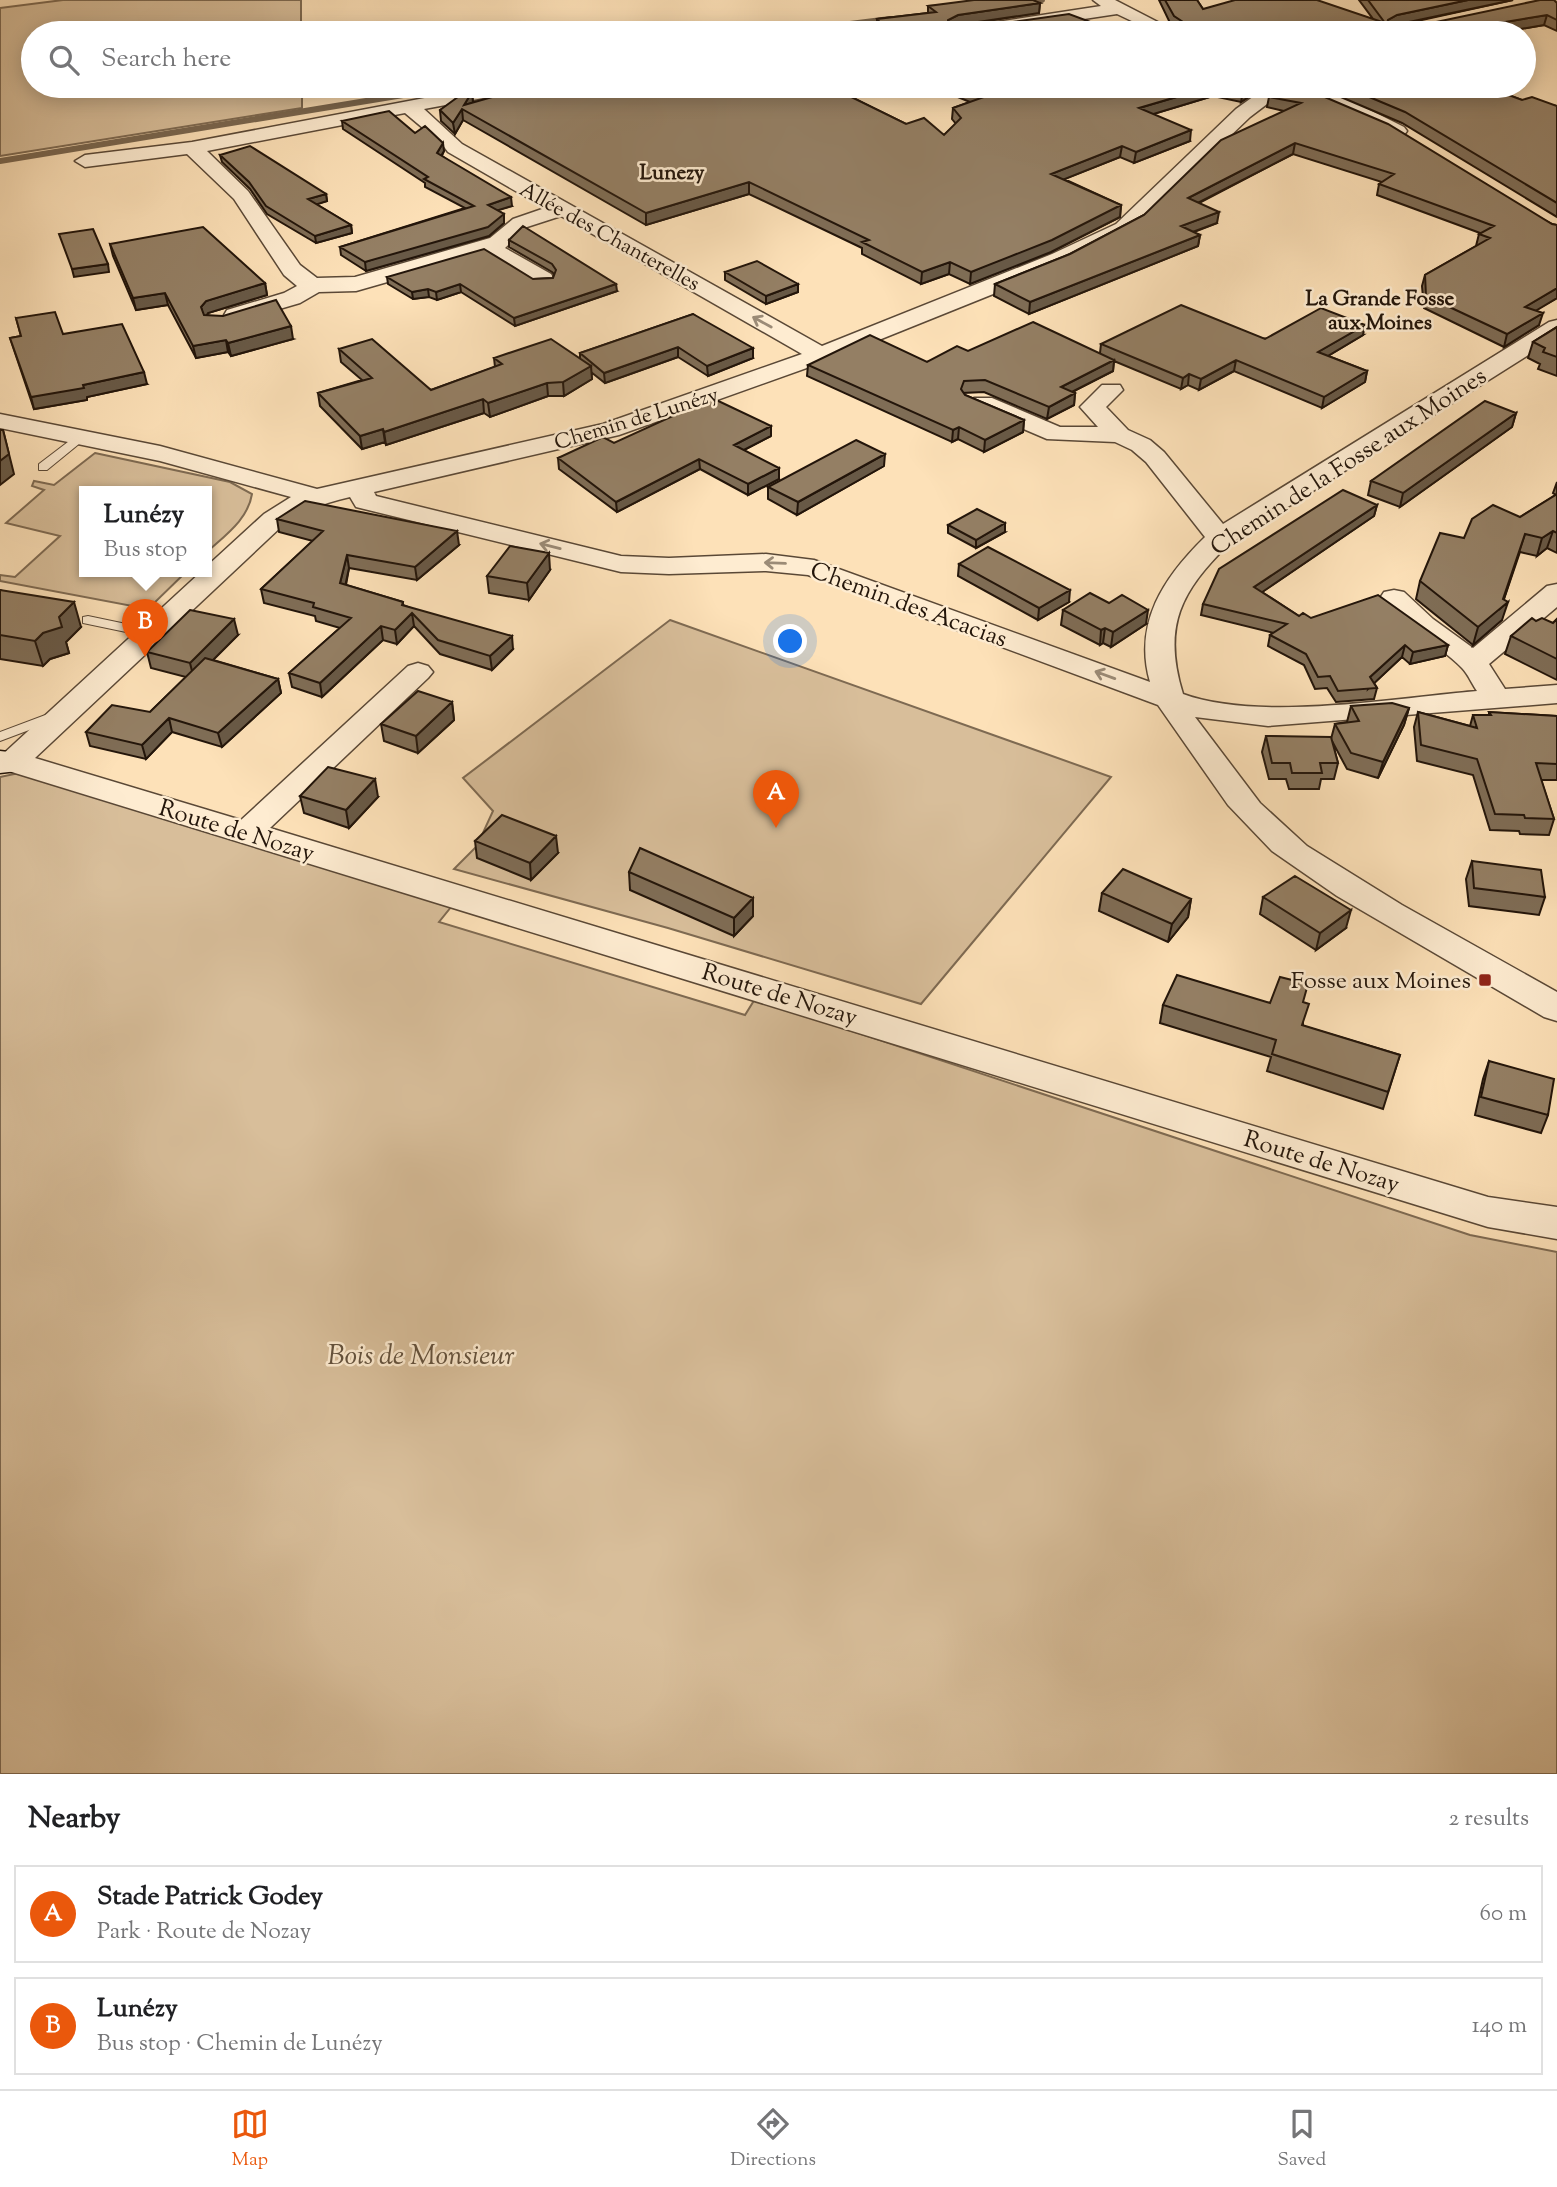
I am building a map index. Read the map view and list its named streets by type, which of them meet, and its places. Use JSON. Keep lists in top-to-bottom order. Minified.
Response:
{"streets":{"street":["Allée des Chanterelles","Chemin de Lunézy","Chemin de la Fosse aux Moines","Chemin des Acacias","Route de Nozay"]},"crossings":[["Allée des Chanterelles","Chemin de Lunézy"],["Chemin de Lunézy","Chemin des Acacias"],["Chemin de Lunézy","Route de Nozay"],["Chemin de la Fosse aux Moines","Chemin des Acacias"]],"one_way":["Allée des Chanterelles","Chemin des Acacias"],"districts":["Lunezy","La Grande Fosse aux Moines"],"parks":["Bois de Monsieur"],"places":{"transit":["Fosse aux Moines"]},"page":{"search":"Search here","popup":["Lunézy","Bus stop"],"pins":["B","A"],"heading":["Nearby","2 results"],"list":[{"mark":"A","name":"Stade Patrick Godey","note":"Park · Route de Nozay","value":"60 m"},{"mark":"B","name":"Lunézy","note":"Bus stop · Chemin de Lunézy","value":"140 m"}],"nav":["Map","Directions","Saved"]}}
